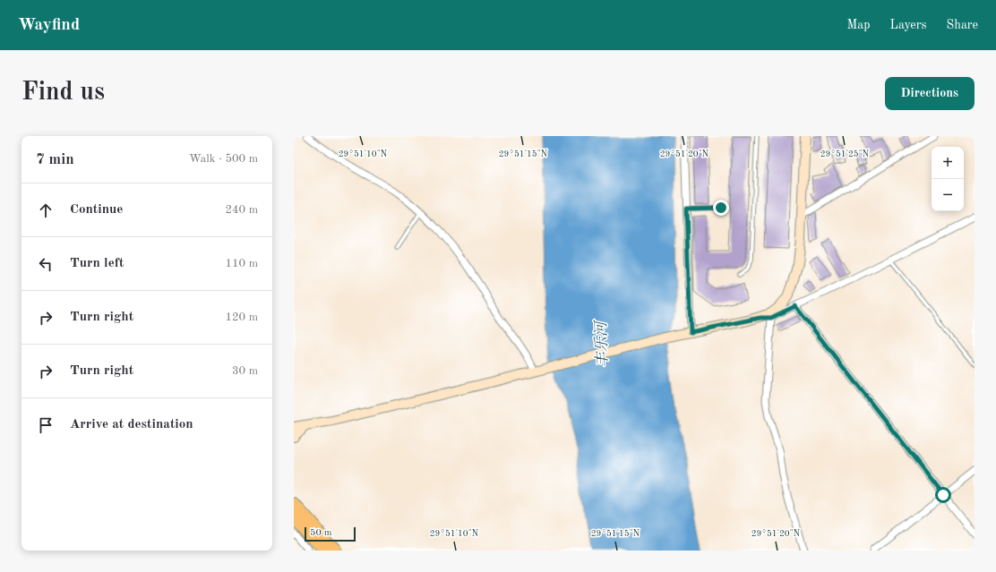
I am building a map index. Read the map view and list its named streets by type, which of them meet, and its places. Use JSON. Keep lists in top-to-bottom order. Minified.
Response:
{"water":["丰乐河"],"scale_bar":"50 m","page":{"header":"Wayfind","nav":["Map","Layers","Share"],"buttons":"Directions","title":"Find us","heading":["7 min","Walk · 500 m"],"map_buttons":["+","−"],"list":[["Continue","240 m"],["Turn left","110 m"],["Turn right","120 m"],["Turn right","30 m"],"Arrive at destination"],"scale":"50 m"},"coordinates":["29°51'10\"N","29°51'15\"N","29°51'20\"N","29°51'25\"N"]}
